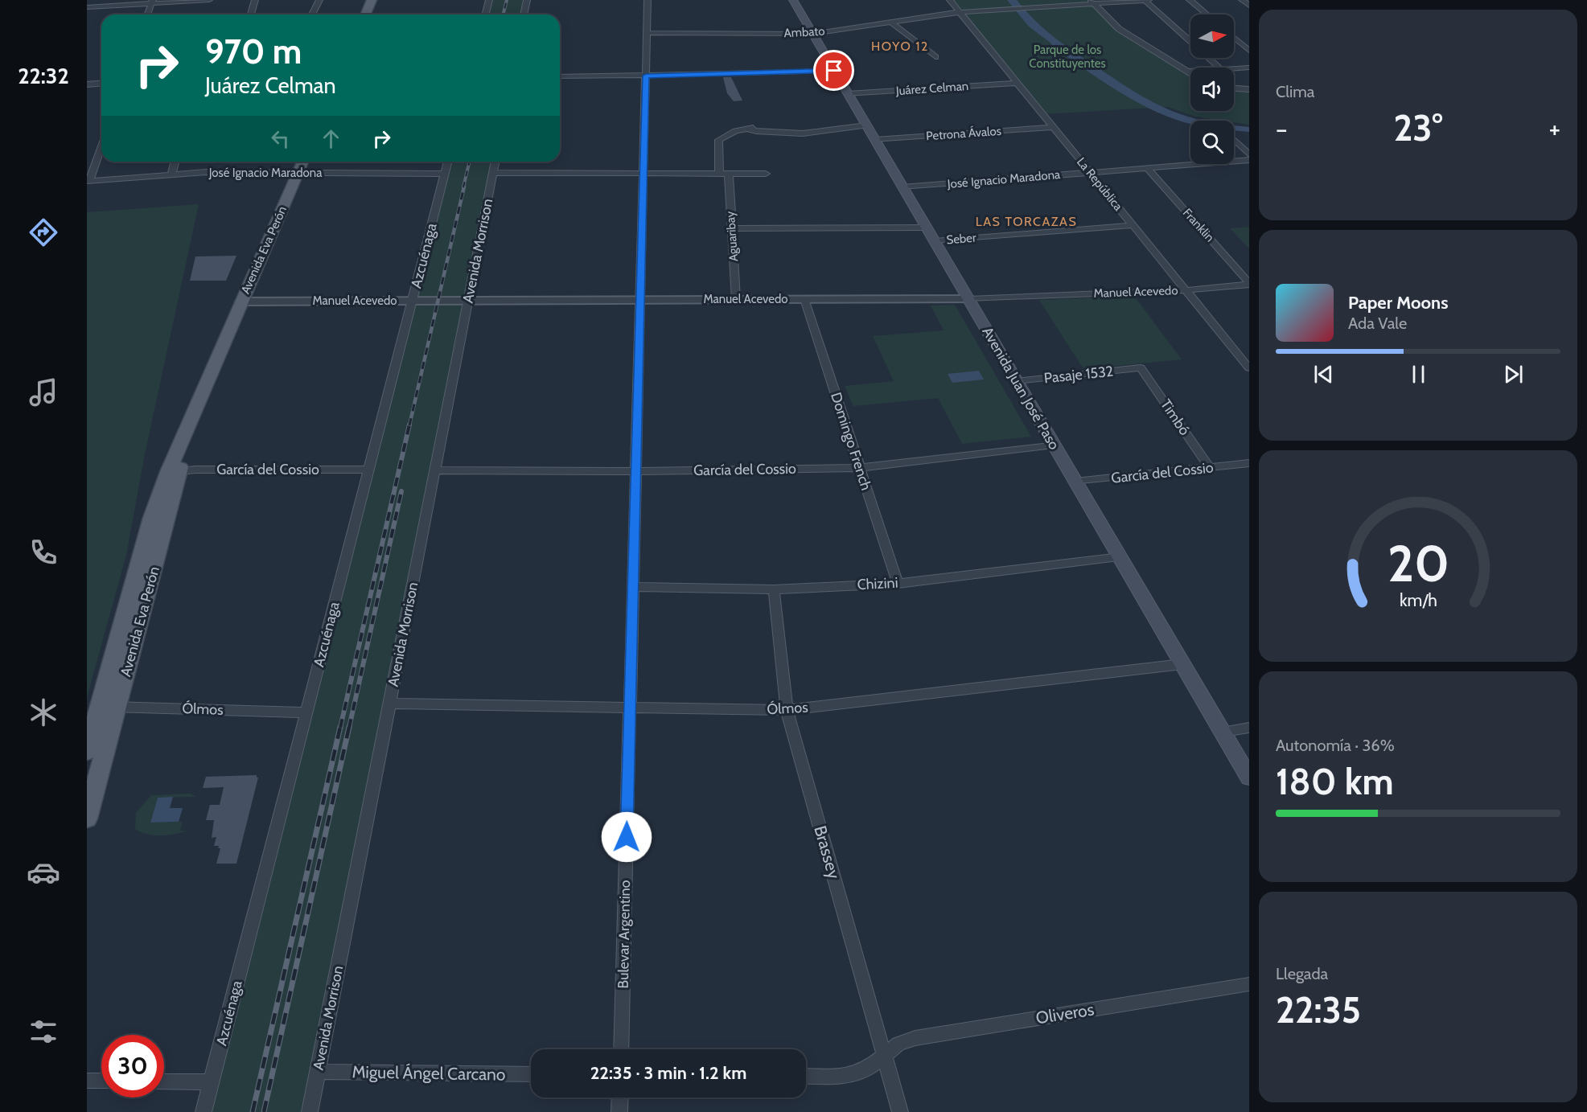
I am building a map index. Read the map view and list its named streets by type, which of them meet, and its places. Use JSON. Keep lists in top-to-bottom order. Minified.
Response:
{"streets":{"main road":["Avenida Eva Perón","Avenida Juan José Paso"],"street":["Ambato","Juárez Celman","Petrona Ávalos","José Ignacio Maradona","La República","Franklin","Aguaribay","Seber","Avenida Morrison","Azcuénaga","Manuel Acevedo","Pasaje 1532","Timbó","Domingo French","García del Cossio","Chizini","Ólmos","Brassey","Bulevar Argentino","Oliveros","Miguel Ángel Carcano"]},"crossings":[["Ambato","La República"],["Ambato","Avenida Juan José Paso"],["Ambato","Bulevar Argentino"],["Juárez Celman","La República"],["Juárez Celman","Avenida Juan José Paso"],["Petrona Ávalos","La República"],["Petrona Ávalos","Avenida Juan José Paso"],["José Ignacio Maradona","La República"],["José Ignacio Maradona","Franklin"],["José Ignacio Maradona","Avenida Eva Perón"],["José Ignacio Maradona","Azcuénaga"],["José Ignacio Maradona","Avenida Juan José Paso"],["La República","Seber"],["La República","Manuel Acevedo"],["Franklin","Manuel Acevedo"],["Aguaribay","Seber"],["Aguaribay","Manuel Acevedo"],["Seber","Avenida Juan José Paso"],["Avenida Eva Perón","Manuel Acevedo"],["Avenida Eva Perón","García del Cossio"],["Avenida Eva Perón","Ólmos"],["Avenida Morrison","Manuel Acevedo"],["Avenida Morrison","García del Cossio"],["Avenida Morrison","Ólmos"],["Avenida Morrison","Miguel Ángel Carcano"],["Azcuénaga","Manuel Acevedo"],["Azcuénaga","García del Cossio"],["Azcuénaga","Ólmos"],["Manuel Acevedo","Avenida Juan José Paso"],["Manuel Acevedo","Domingo French"],["Manuel Acevedo","Bulevar Argentino"],["Pasaje 1532","Avenida Juan José Paso"],["Pasaje 1532","Timbó"],["Avenida Juan José Paso","García del Cossio"],["Avenida Juan José Paso","Chizini"],["Avenida Juan José Paso","Ólmos"],["Timbó","García del Cossio"],["Domingo French","García del Cossio"],["Domingo French","Chizini"],["García del Cossio","Bulevar Argentino"],["Chizini","Brassey"],["Chizini","Bulevar Argentino"],["Ólmos","Brassey"],["Ólmos","Bulevar Argentino"],["Brassey","Oliveros"]],"districts":["HOYO 12","LAS TORCAZAS"],"parks":["Parque de los Constituyentes"],"north":"right","page":{"tabs":"22:32","tile":["Clima",["Autonomía · 36%","180 km"],["Llegada","22:35"]],"turn":["970 m","Juárez Celman"],"heat":["−","23°","+"],"song":["Paper Moons","Ada Vale"],"limit":"30","trip":"22:35 · 3 min · 1.2 km","gauge":["20","km/h"]}}
